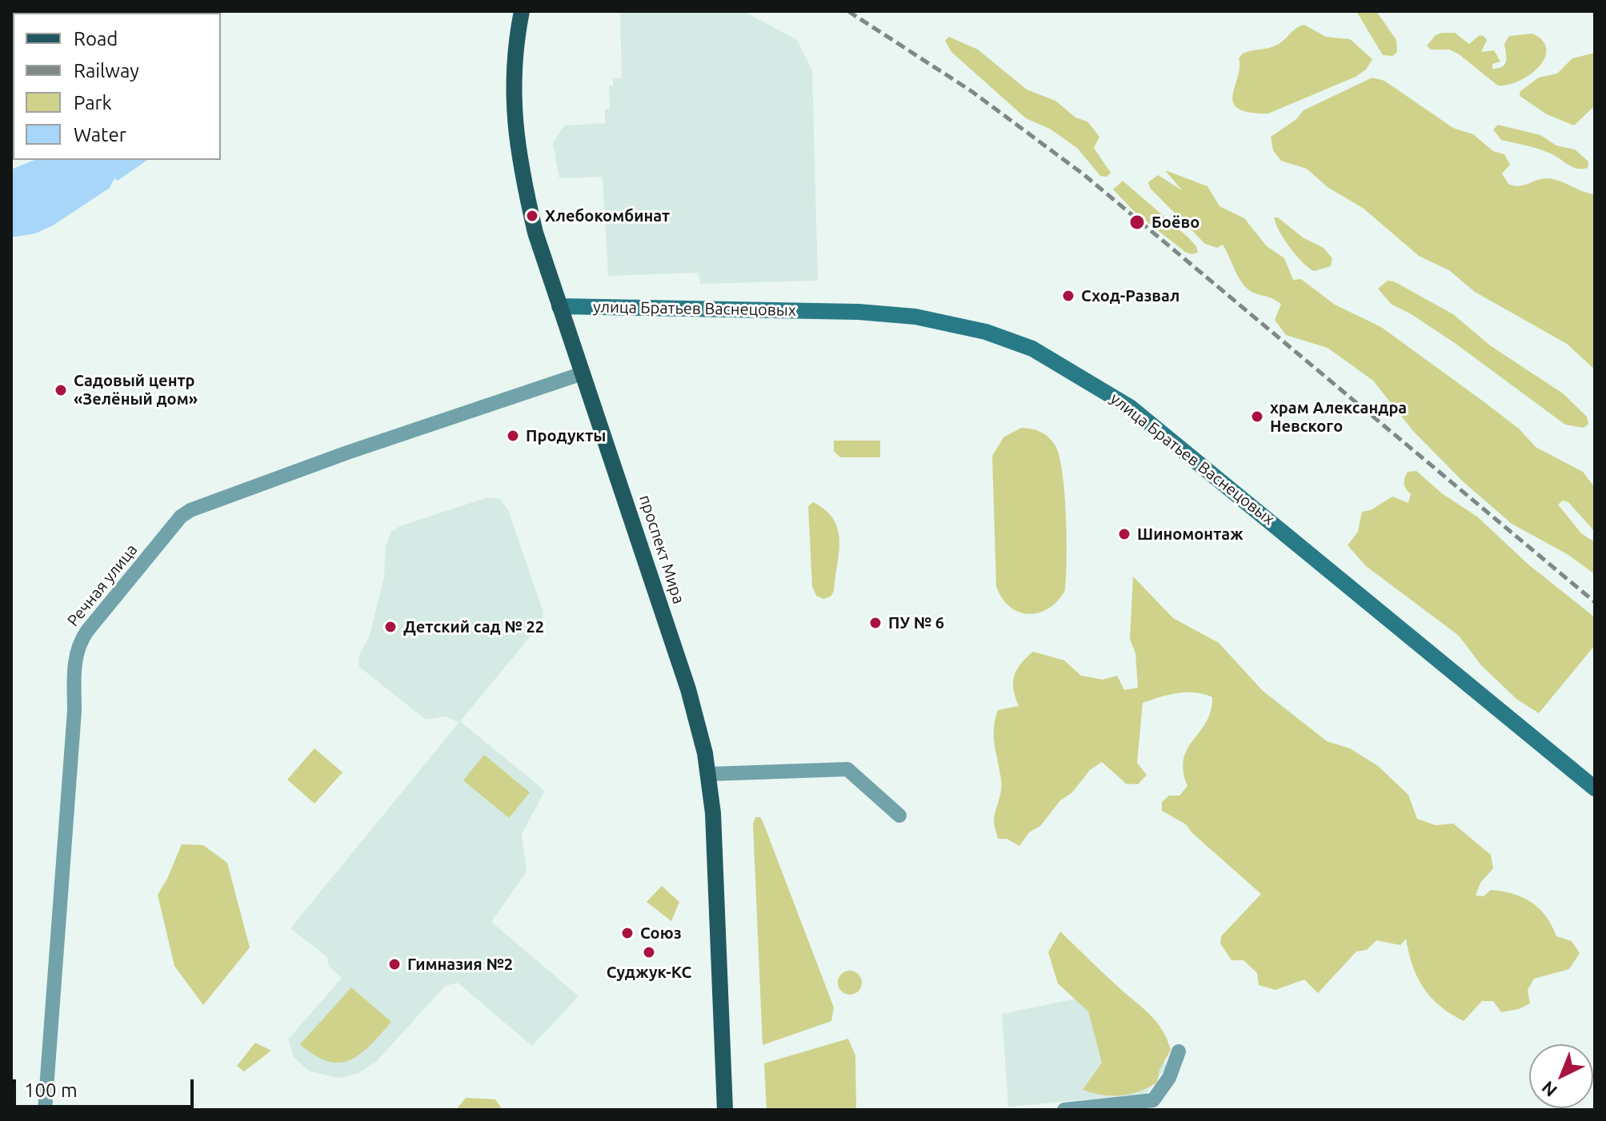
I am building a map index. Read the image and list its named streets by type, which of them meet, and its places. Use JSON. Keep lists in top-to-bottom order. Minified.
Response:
{"streets":{"main road":["улица Братьев Васнецовых","проспект Мира"],"street":["Речная улица"]},"crossings":[["улица Братьев Васнецовых","проспект Мира"],["проспект Мира","Речная улица"]],"places":["Хлебокомбинат","Боёво","Сход-Развал","Садовый центр «Зелёный дом»","храм Александра Невского","Продукты","Шиномонтаж","ПУ № 6","Детский сад № 22","Союз","Суджук-КС","Гимназия №2"],"legend":["Road","Railway","Park","Water"],"scale_bar":"100 m","north":"bottom left"}
